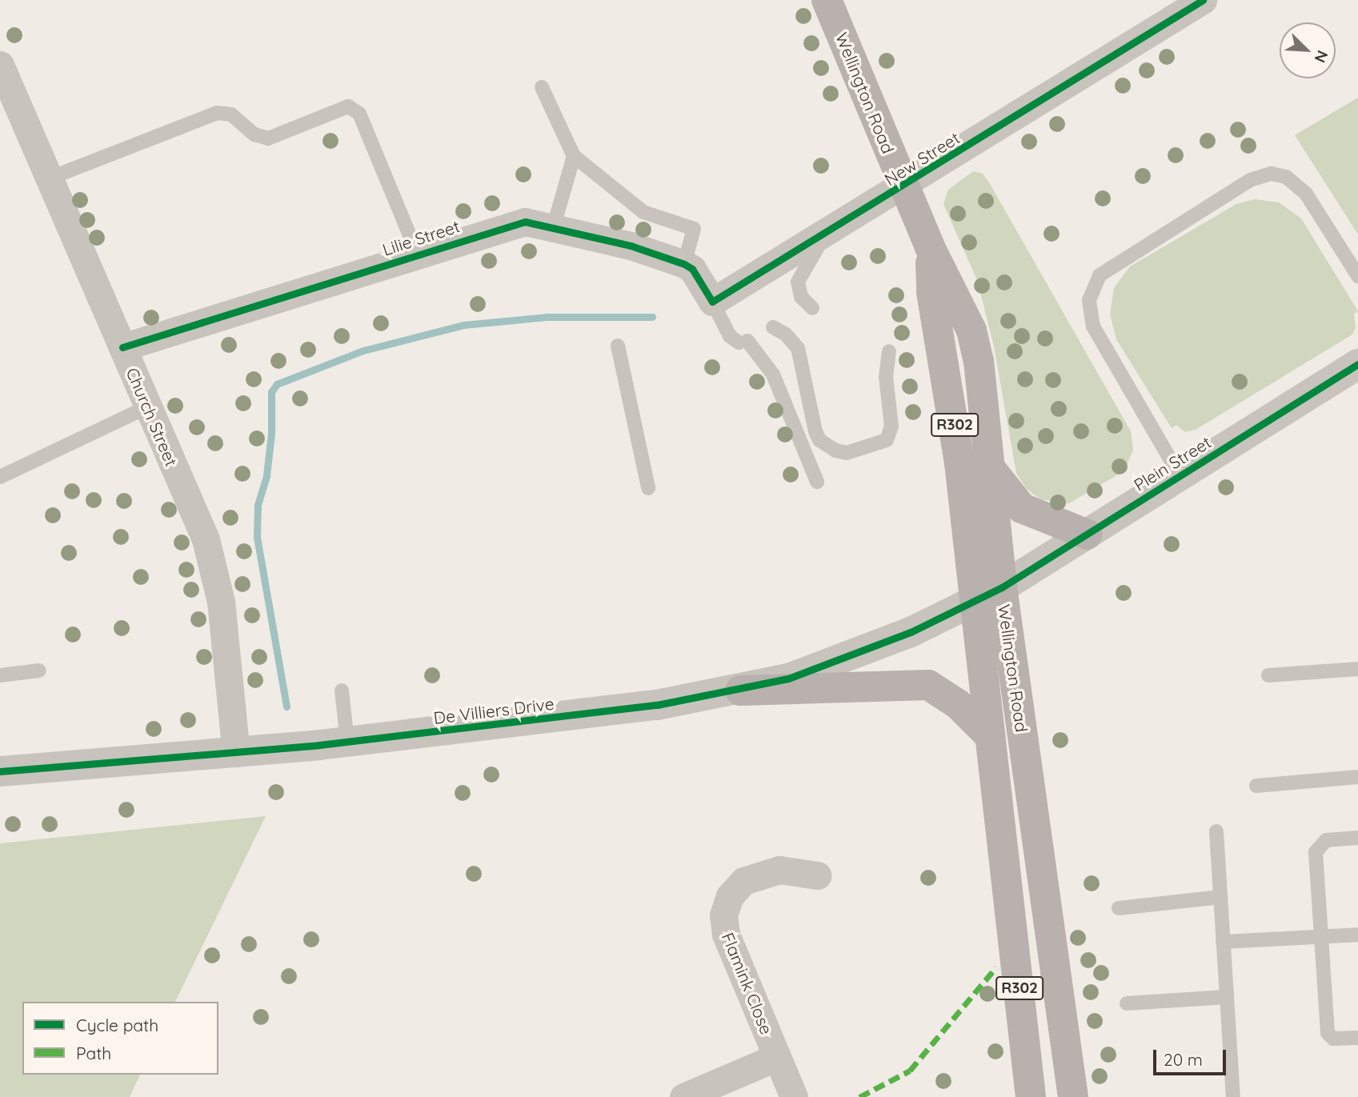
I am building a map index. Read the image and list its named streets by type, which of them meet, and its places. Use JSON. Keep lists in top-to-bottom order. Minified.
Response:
{"streets":{"main road":["Wellington Road","R302"],"street":["New Street","Lilie Street","Church Street","Plein Street","De Villiers Drive","Flamink Close"]},"crossings":[["Wellington Road","New Street"],["Wellington Road","Plein Street"],["Wellington Road","De Villiers Drive"],["Lilie Street","Church Street"],["Church Street","De Villiers Drive"],["Plein Street","De Villiers Drive"]],"legend":["Cycle path","Path"],"scale_bar":"20 m","north":"bottom right"}
